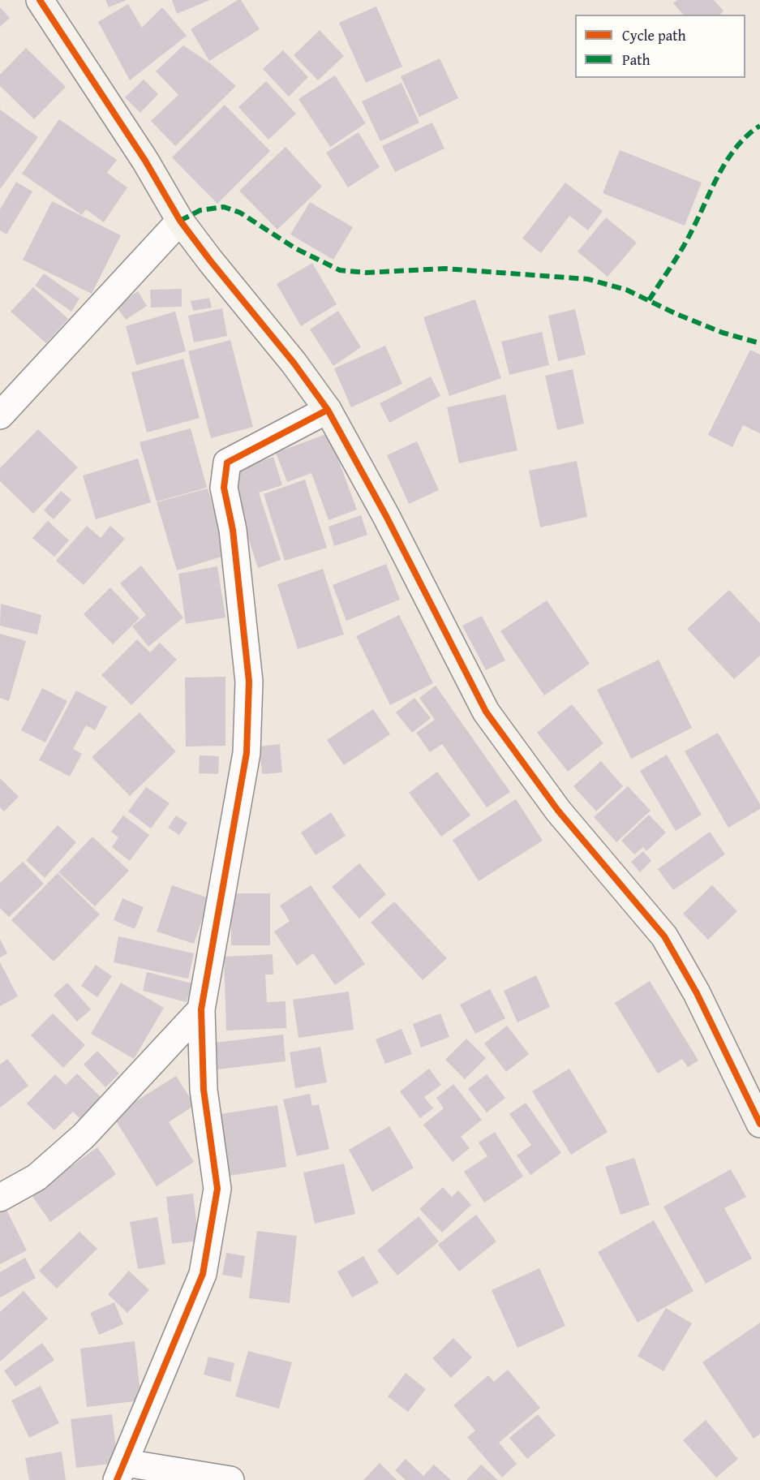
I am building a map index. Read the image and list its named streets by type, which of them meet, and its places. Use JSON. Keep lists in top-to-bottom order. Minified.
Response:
{"legend":["Cycle path","Path"]}
